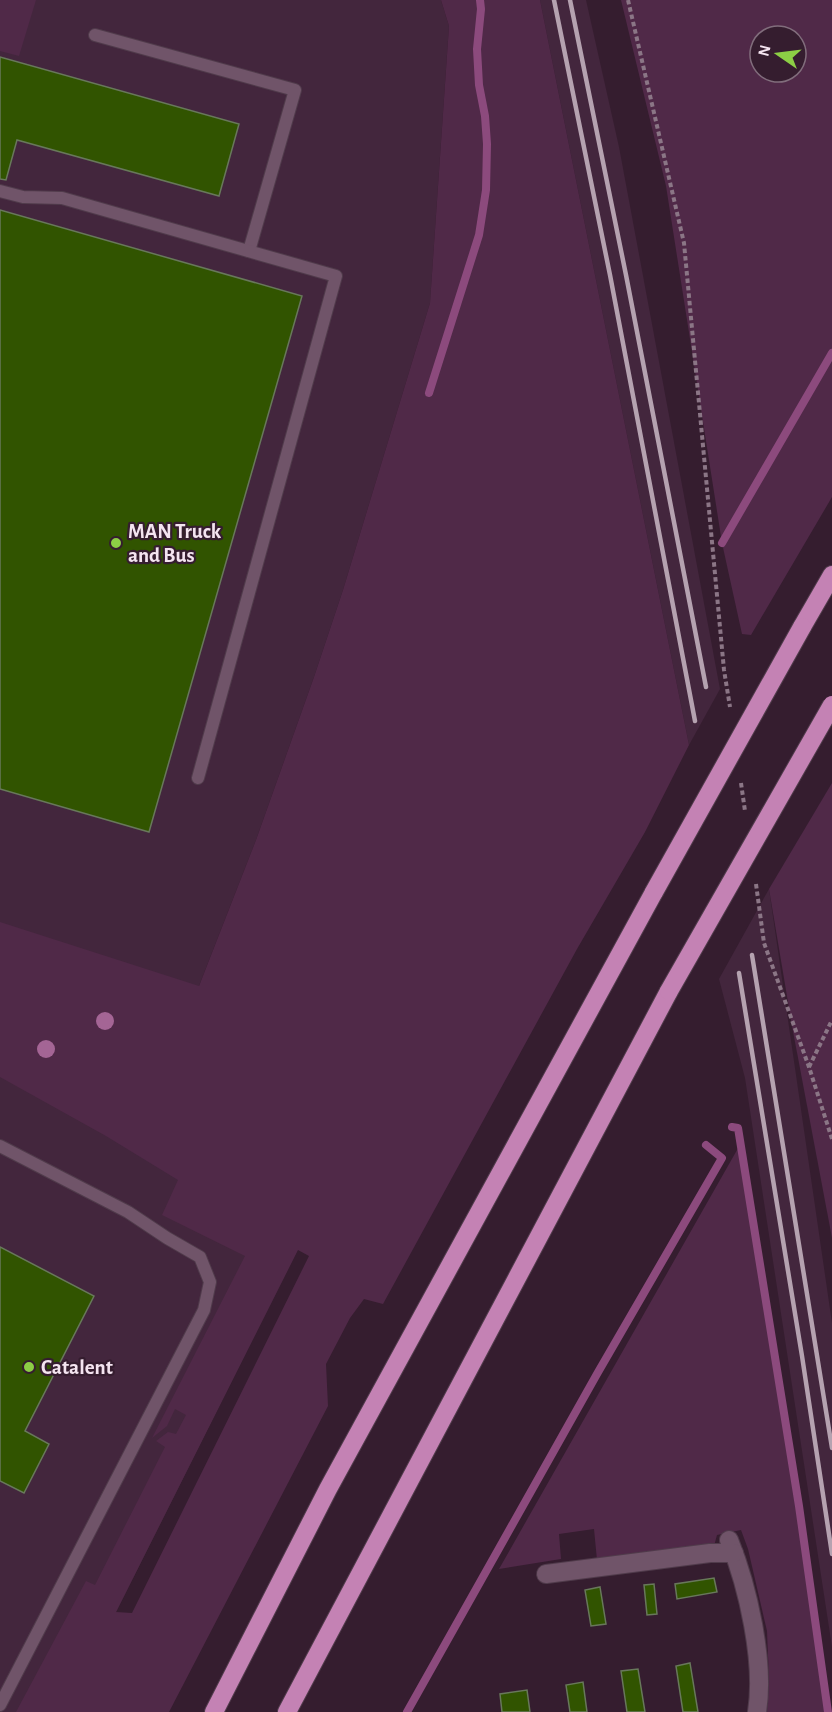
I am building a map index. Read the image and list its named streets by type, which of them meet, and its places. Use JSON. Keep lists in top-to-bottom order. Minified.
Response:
{"places":["MAN Truck and Bus","Catalent"],"north":"left"}
